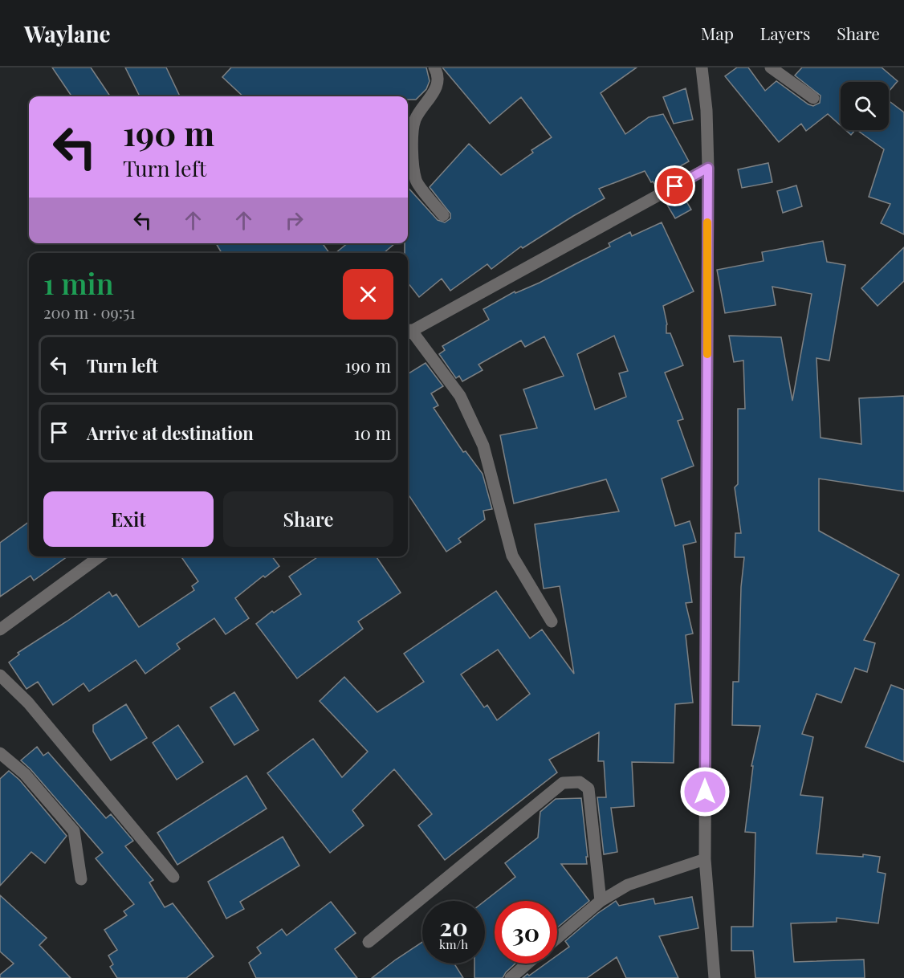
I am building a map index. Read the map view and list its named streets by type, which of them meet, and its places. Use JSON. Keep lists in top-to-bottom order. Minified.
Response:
{"page":{"header":"Waylane","nav":["Map","Layers","Share"],"turn":["190 m","Turn left"],"heading":["1 min","200 m · 09:51"],"list":[{"name":"Turn left","value":"190 m"},{"name":"Arrive at destination","value":"10 m"}],"buttons":["Exit","Share"],"speed":"20 km/h","limit":"30"}}
